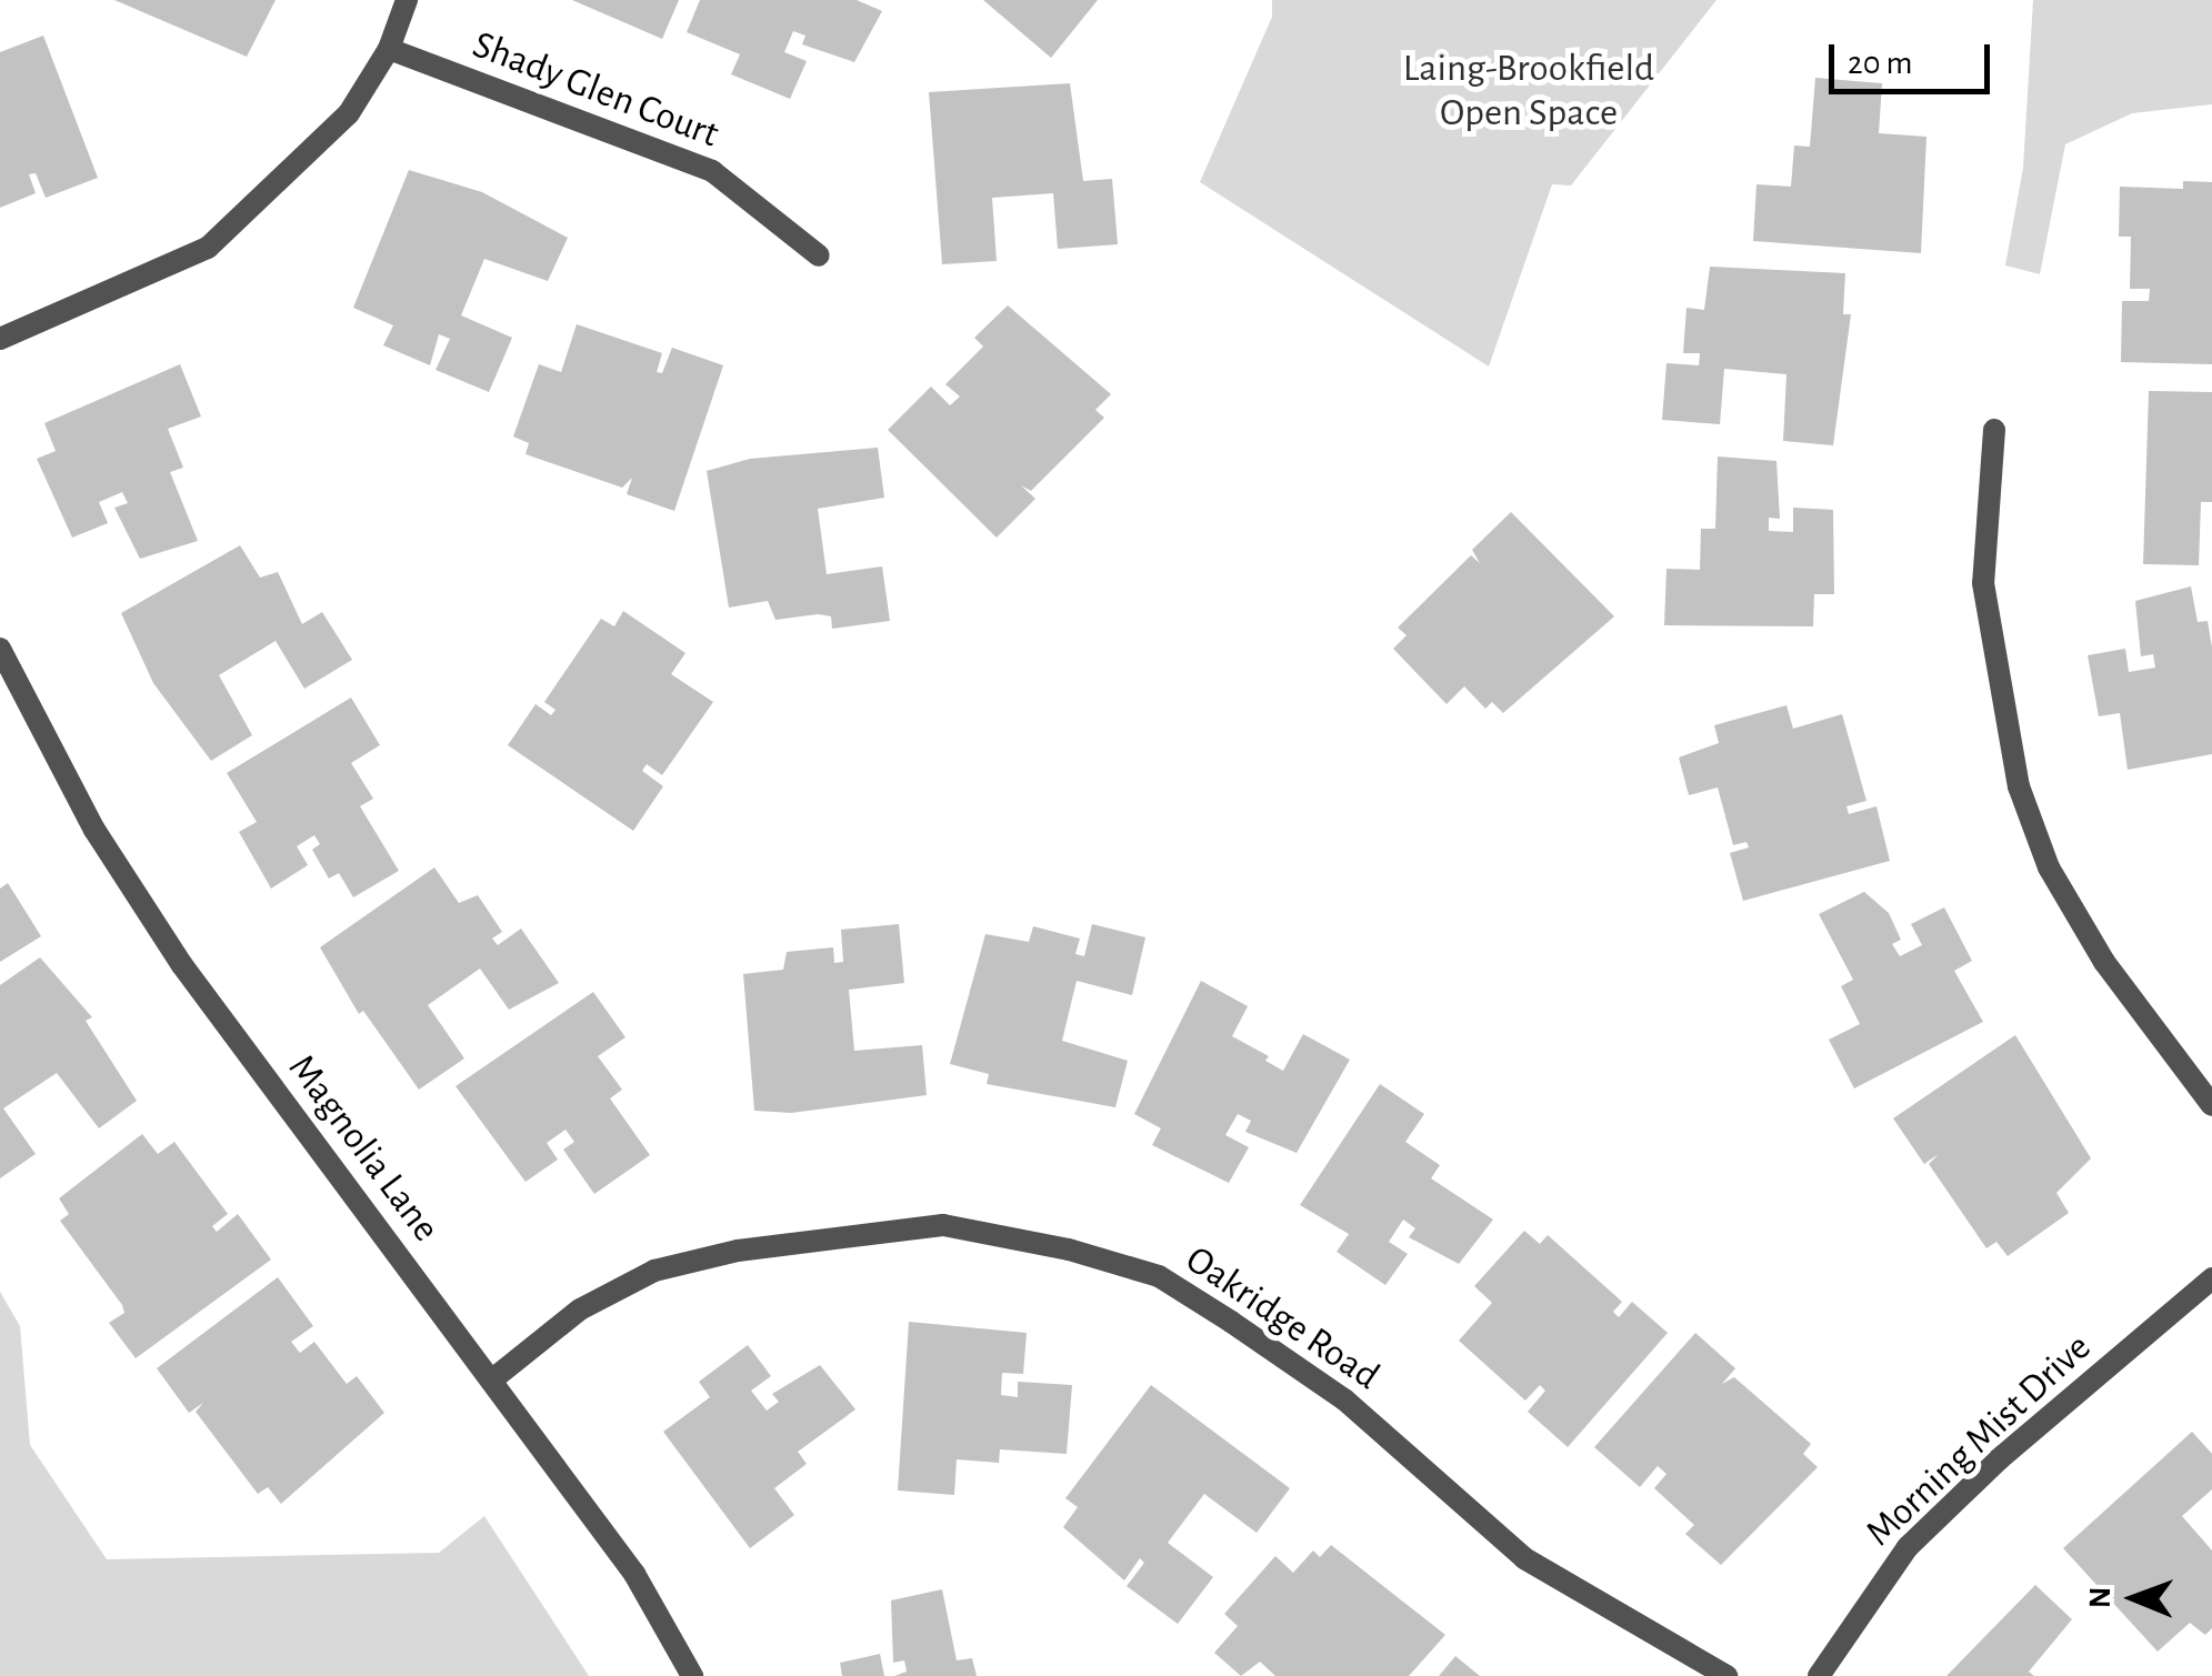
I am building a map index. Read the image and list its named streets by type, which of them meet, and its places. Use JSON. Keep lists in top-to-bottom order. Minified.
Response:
{"streets":{"street":["Shady Glen Court","Magnolia Lane","Oakridge Road","Morning Mist Drive"]},"crossings":[["Magnolia Lane","Oakridge Road"]],"parks":["Laing-Brookfield Open Space"],"scale_bar":"20 m","north":"left"}
